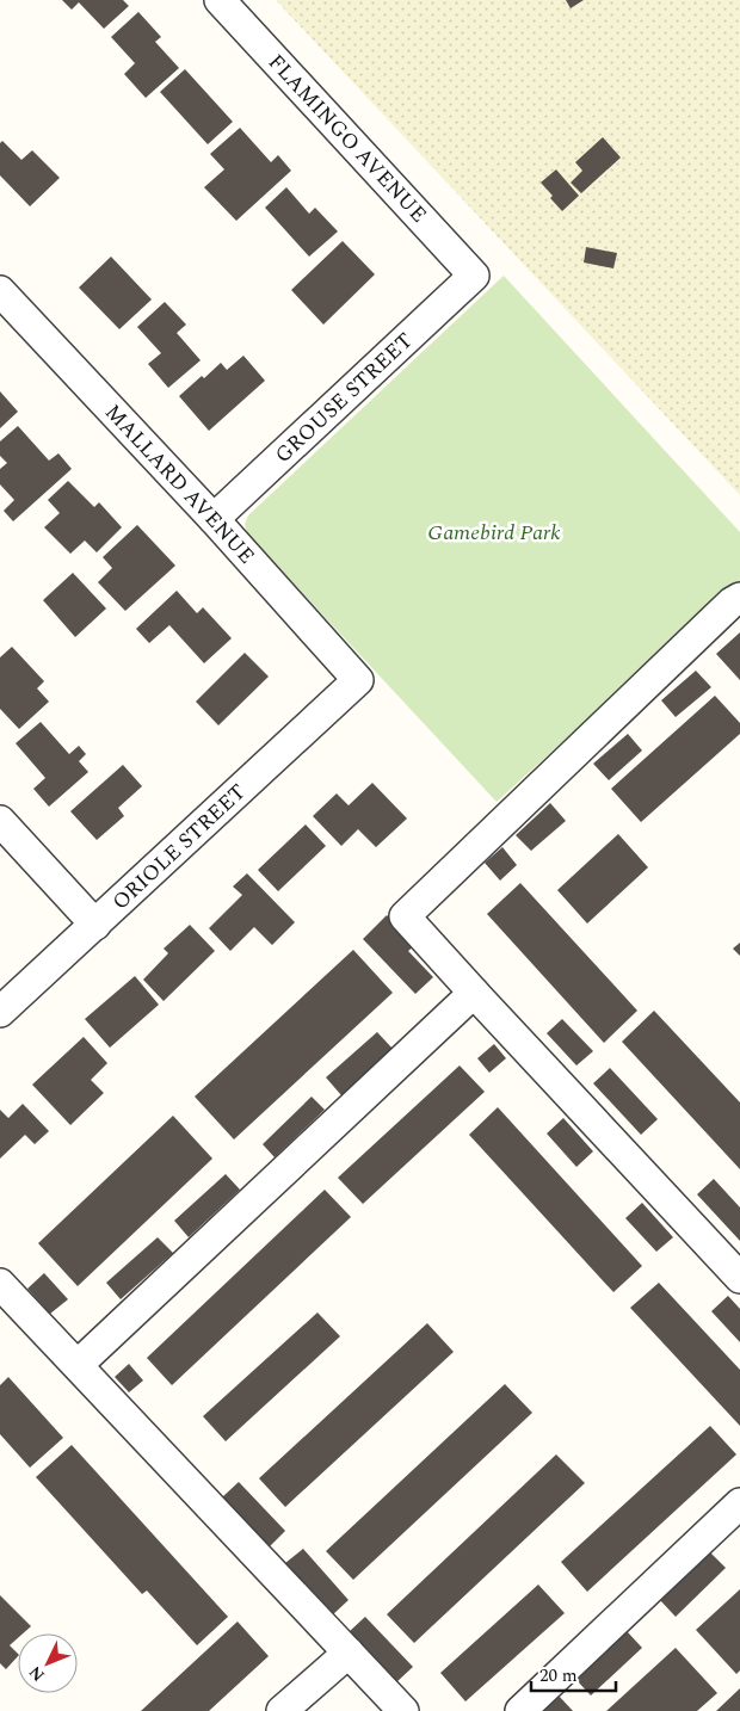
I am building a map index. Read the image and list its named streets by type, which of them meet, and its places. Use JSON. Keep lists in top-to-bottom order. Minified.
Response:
{"streets":{"street":["FLAMINGO AVENUE","GROUSE STREET","MALLARD AVENUE","ORIOLE STREET"]},"crossings":[["FLAMINGO AVENUE","GROUSE STREET"],["GROUSE STREET","MALLARD AVENUE"],["MALLARD AVENUE","ORIOLE STREET"]],"parks":["Gamebird Park"],"scale_bar":"20 m","north":"bottom left"}
